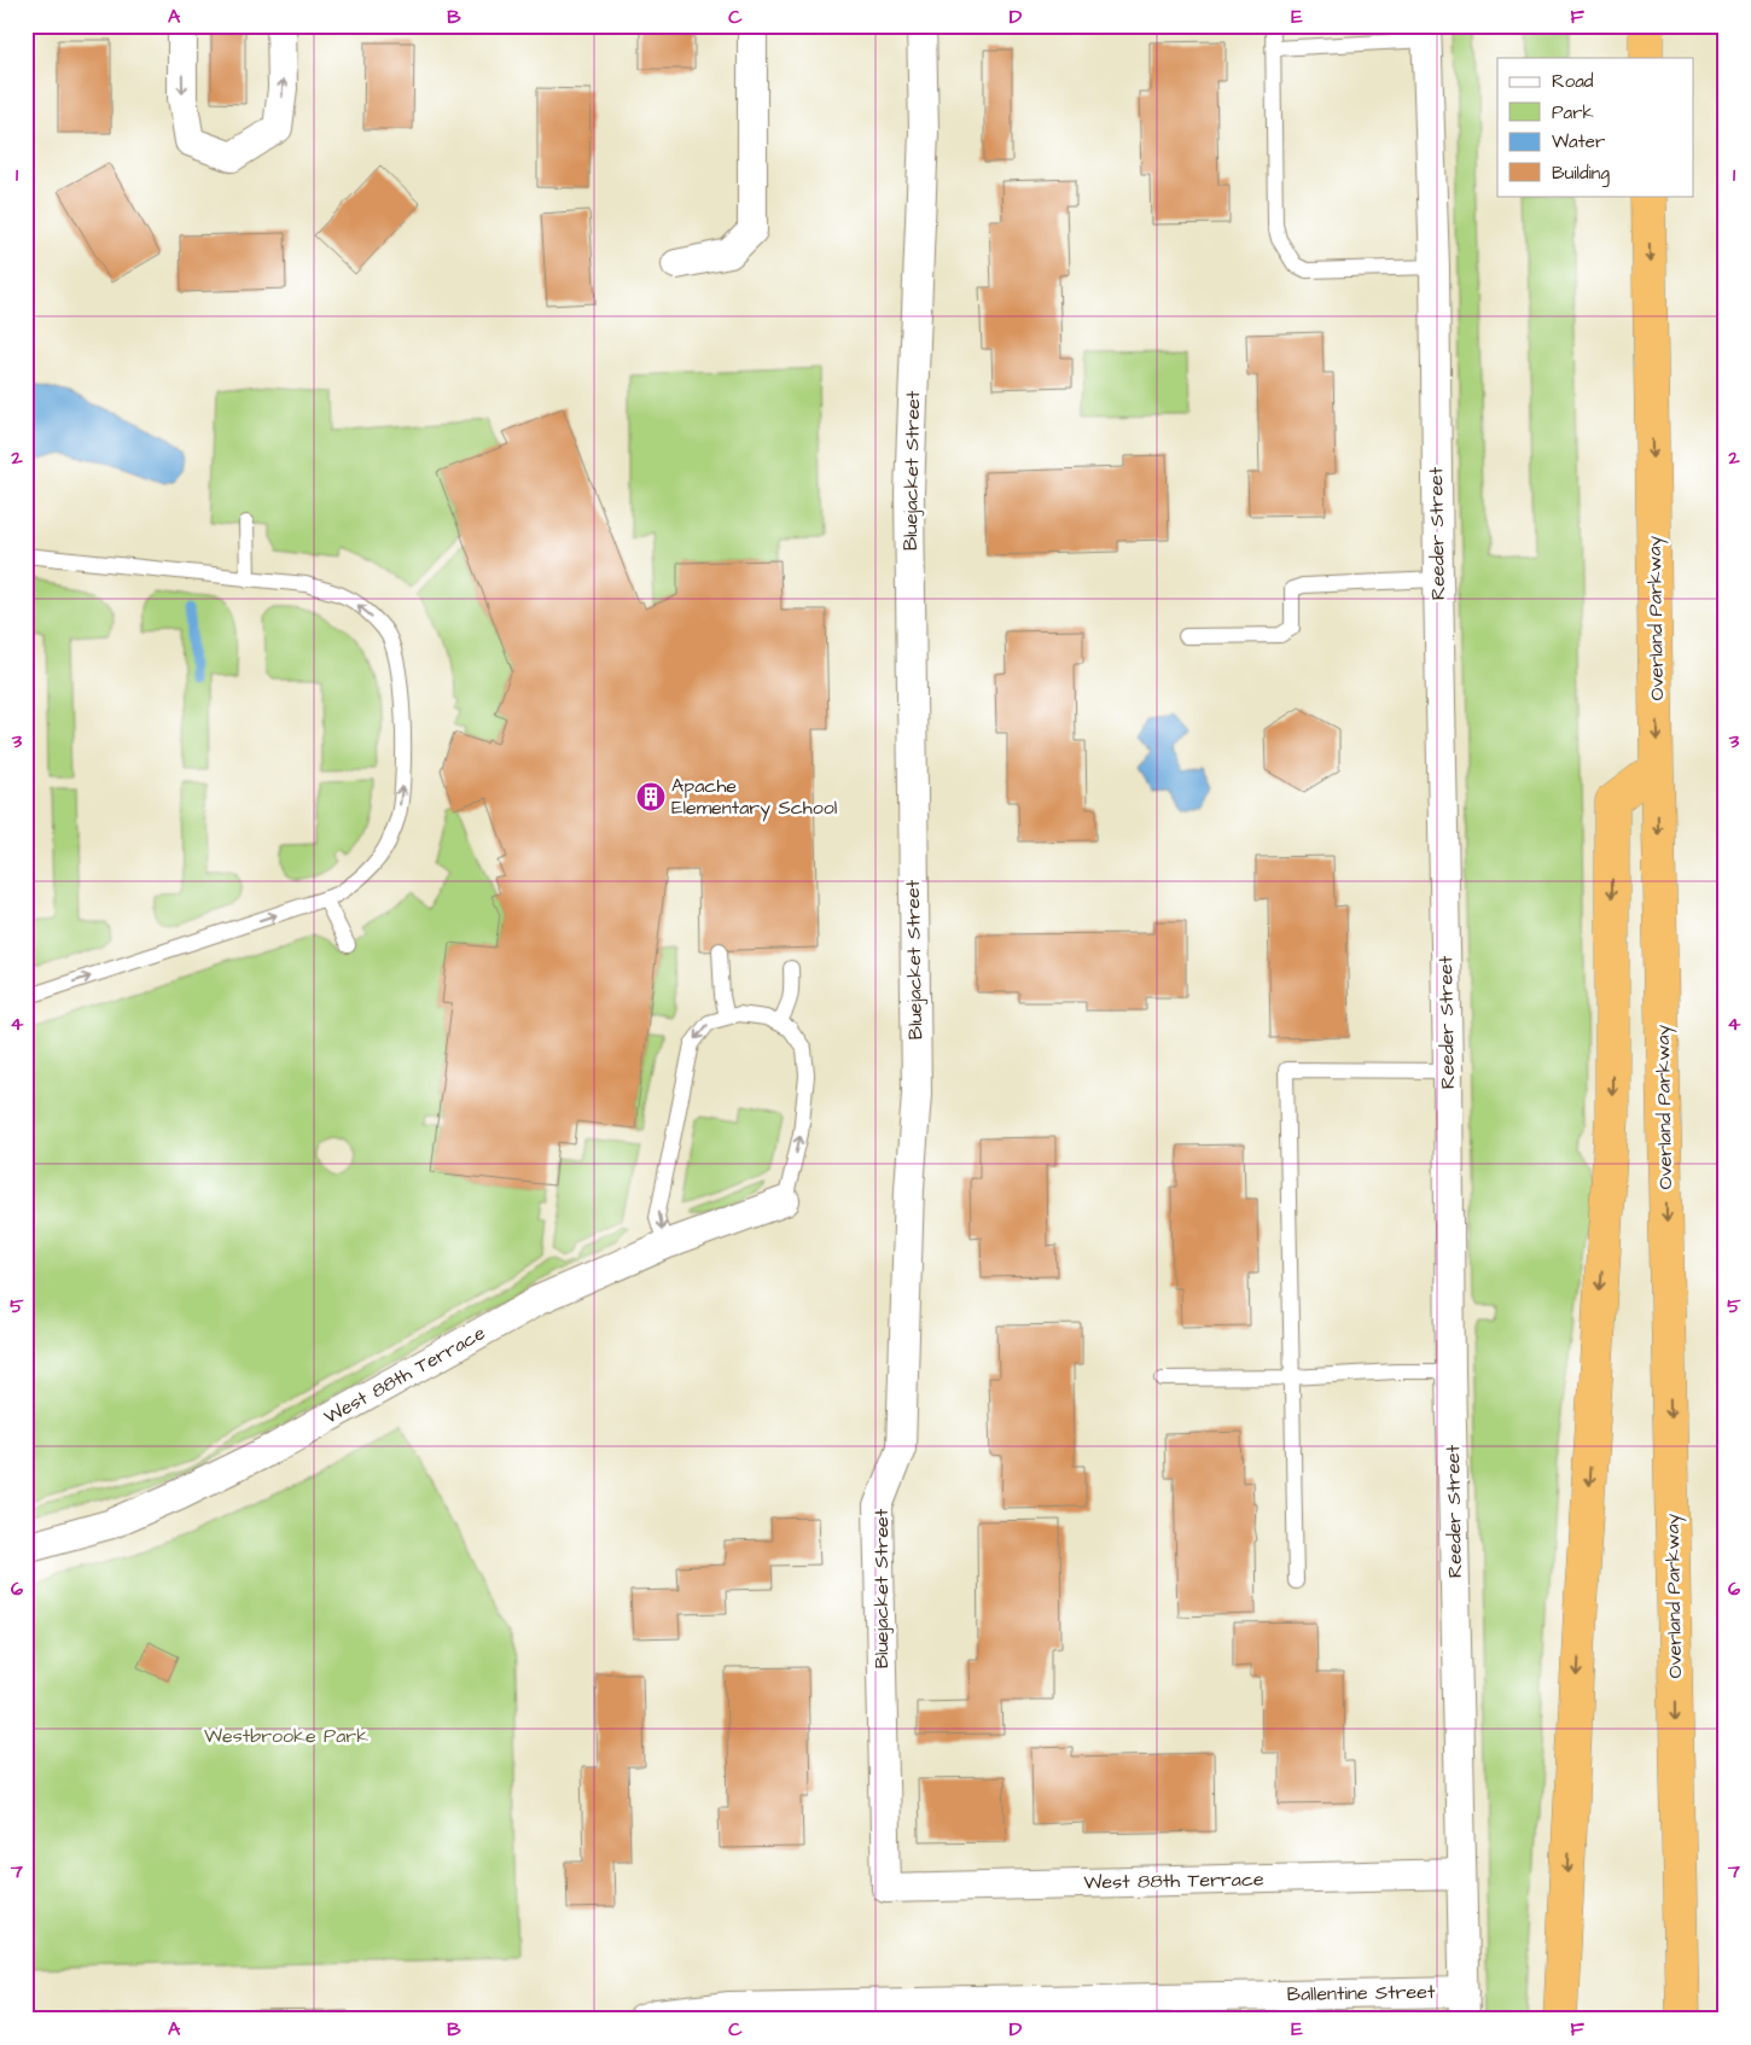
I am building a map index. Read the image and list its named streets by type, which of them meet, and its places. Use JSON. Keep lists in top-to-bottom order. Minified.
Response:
{"streets":{"highway":["Overland Parkway"],"street":["Bluejacket Street","Reeder Street","West 88th Terrace","Ballentine Street"]},"crossings":[["Bluejacket Street","West 88th Terrace"],["Reeder Street","West 88th Terrace"],["Reeder Street","Ballentine Street"]],"parks":["Westbrooke Park"],"places":{"building":["Apache Elementary School"]},"legend":["Road","Park","Water","Building"],"grid":{"columns":["A","B","C","D","E","F"],"rows":["1","2","3","4","5","6","7"]}}
